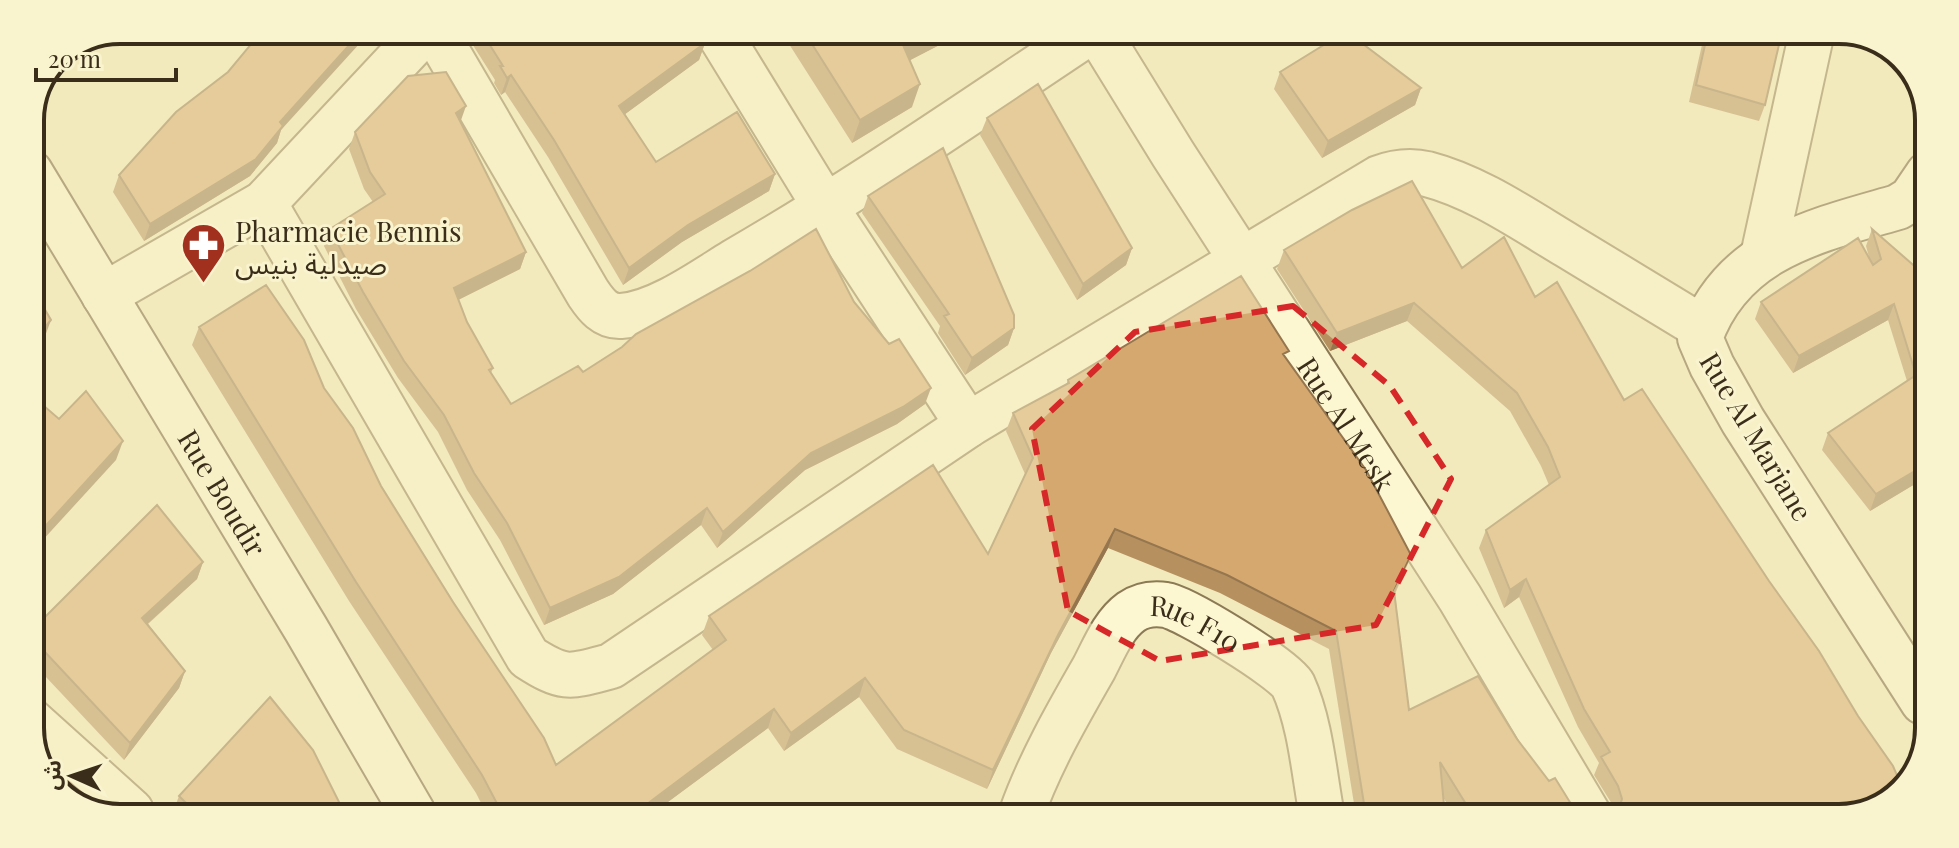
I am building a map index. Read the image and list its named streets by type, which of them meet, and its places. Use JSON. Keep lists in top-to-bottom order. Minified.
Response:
{"streets":{"street":["Rue Al Mesk","Rue Al Marjane","Rue Boudir","Rue F10"]},"places":{"pharmacy":["Pharmacie Bennis صيدلية بنيس"]},"scale_bar":"20 m","north":"left"}
